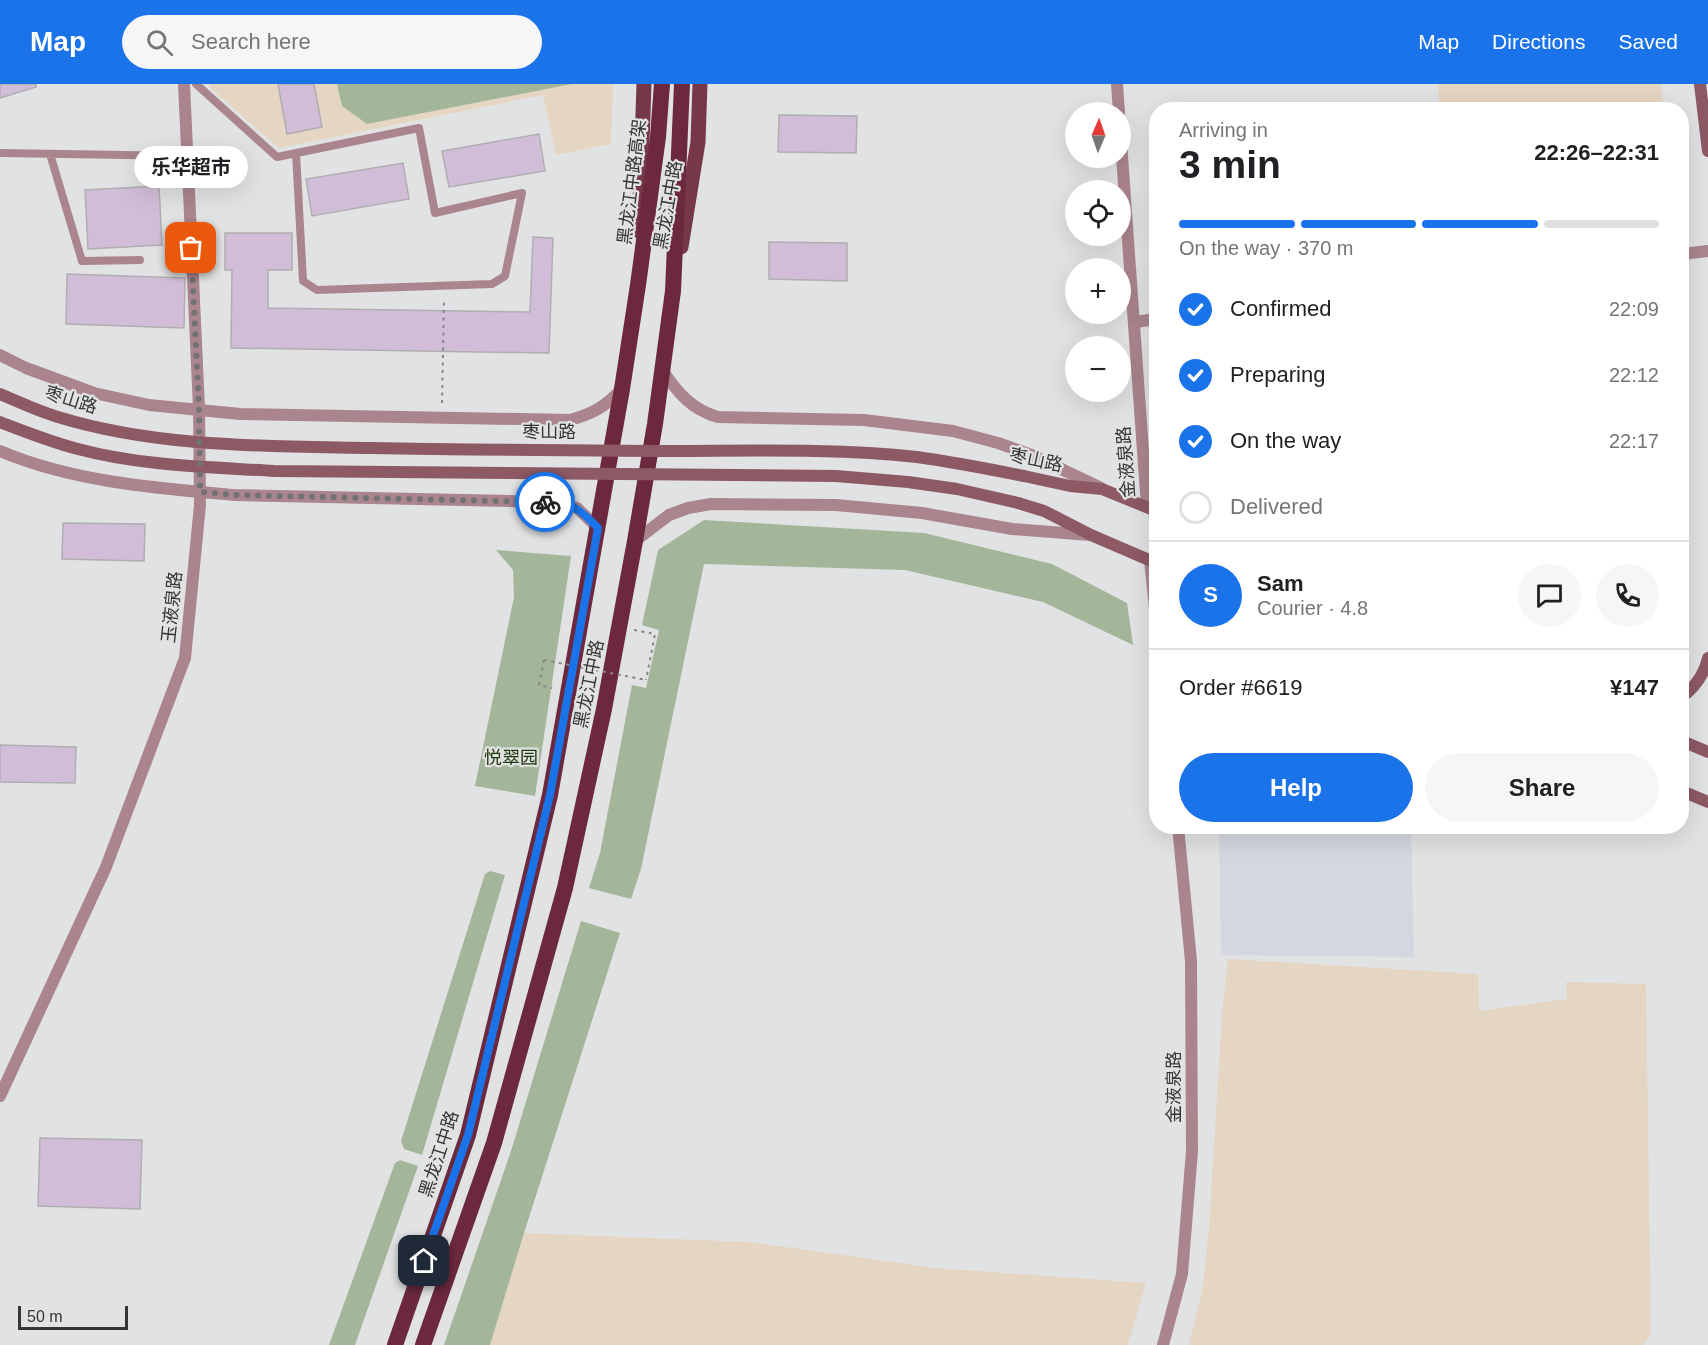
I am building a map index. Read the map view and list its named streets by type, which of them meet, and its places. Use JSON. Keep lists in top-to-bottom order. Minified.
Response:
{"streets":{"highway":["黑龙江中路高架","黑龙江中路"],"main road":["枣山路"],"street":["金液泉路","玉液泉路"]},"crossings":[["黑龙江中路高架","黑龙江中路"],["黑龙江中路","枣山路"],["枣山路","玉液泉路"]],"parks":["悦翠园"],"places":["乐华超市"],"scale_bar":"50 m","north":"top","page":{"header":"Map","search":"Search here","nav":["Map","Directions","Saved"],"map_buttons":["+","−"],"heading":["3 min","Arriving in","22:26–22:31"],"panel":["Sam","Courier · 4.8","Order #6619","¥147"],"bubble":"乐华超市","bar":"On the way · 370 m","list":[["Confirmed","22:09"],["Preparing","22:12"],["On the way","22:17"],"Delivered"],"round":"S","buttons":["Help","Share"],"scale":"50 m"}}
